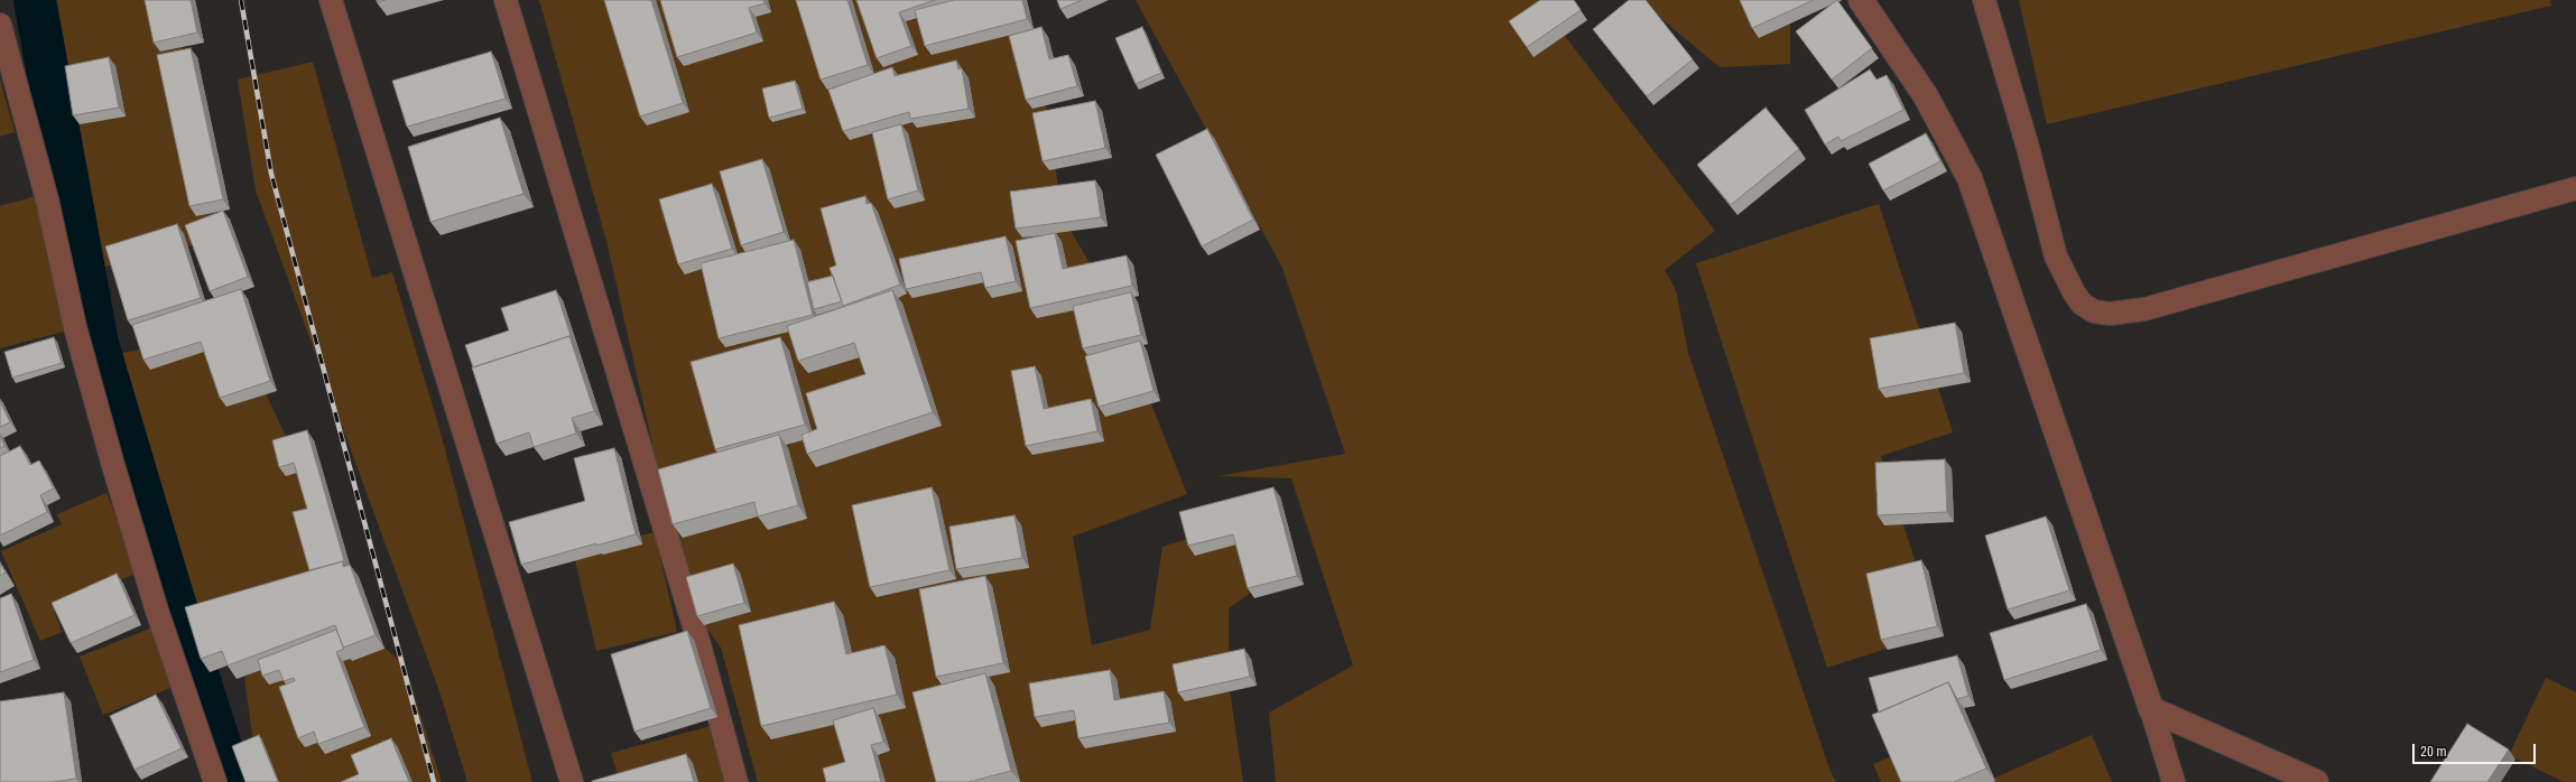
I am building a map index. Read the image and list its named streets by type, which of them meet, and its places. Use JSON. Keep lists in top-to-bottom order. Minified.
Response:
{"scale_bar":"20 m"}
